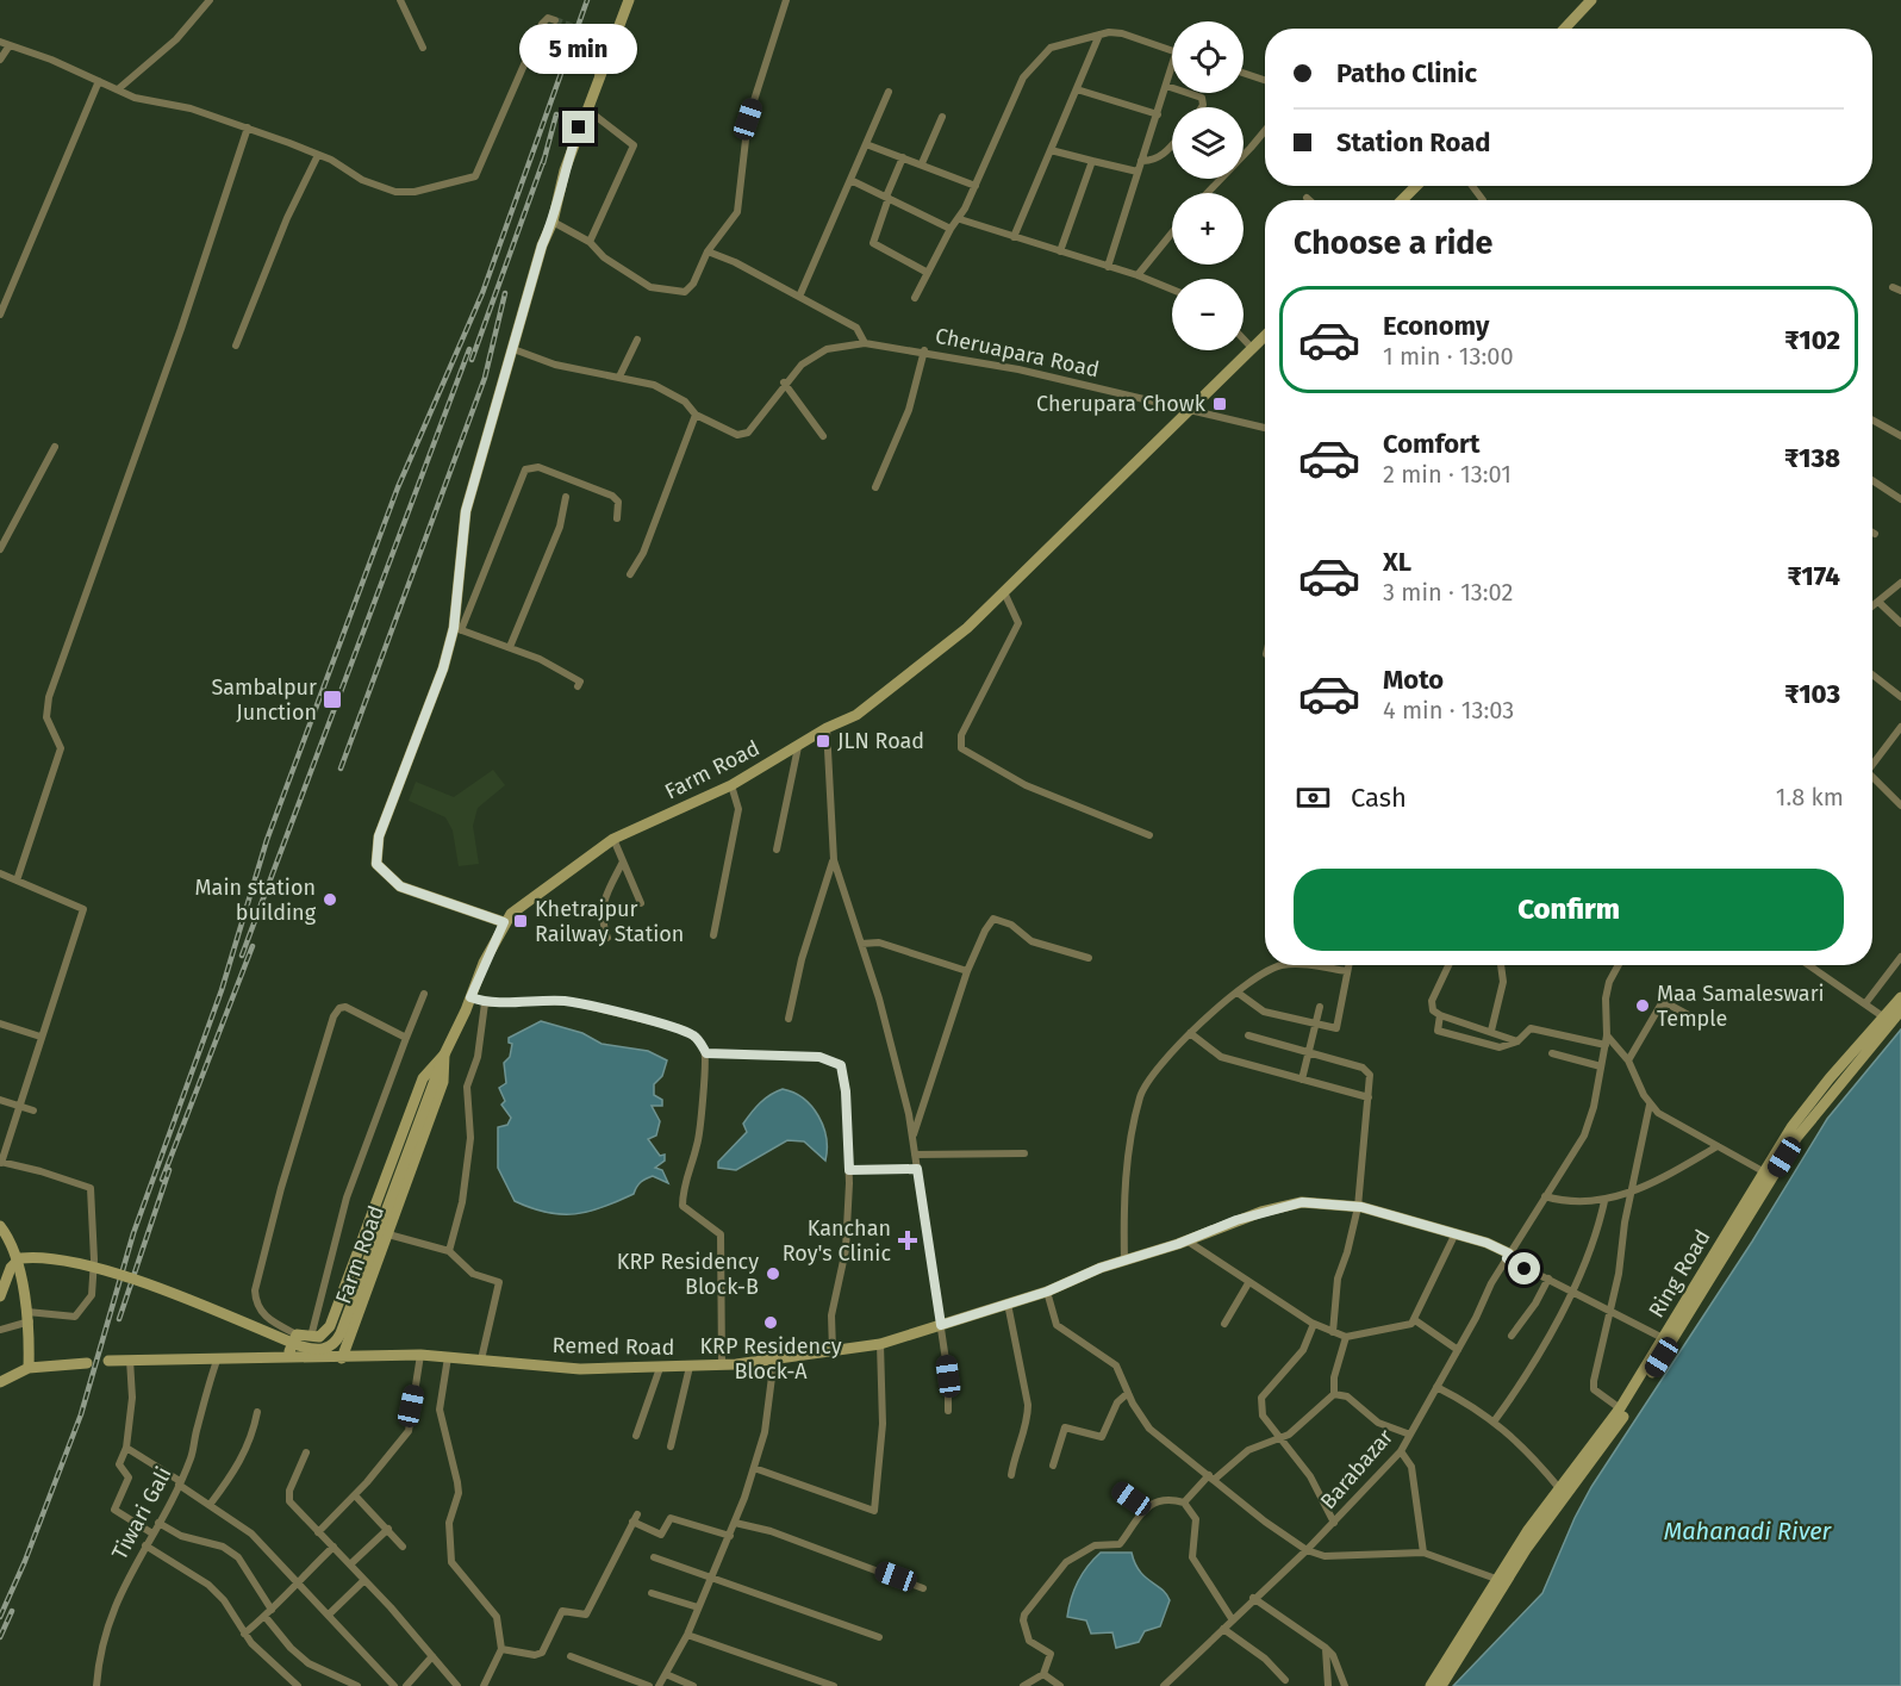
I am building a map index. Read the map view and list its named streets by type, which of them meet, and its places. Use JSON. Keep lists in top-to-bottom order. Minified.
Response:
{"streets":{"street":["Cheruapara Road","Farm Road","Ring Road","Remed Road","Barabazar","Tiwari Gali"]},"crossings":[["Cheruapara Road","Farm Road"],["Farm Road","Remed Road"],["Remed Road","Barabazar"],["Remed Road","Tiwari Gali"]],"water":["Mahanadi River"],"places":{"transit":["Cherupara Chowk","Sambalpur Junction","JLN Road","Khetrajpur Railway Station"],"other":["Main station building","Maa Samaleswari Temple","KRP Residency Block-B","KRP Residency Block-A"],"health":["Kanchan Roy's Clinic"]},"page":{"map_buttons":["+","−"],"bubble":"5 min","banner":["Patho Clinic","Station Road"],"heading":"Choose a ride","list":[{"name":"Economy","note":"1 min · 13:00","value":"₹102"},{"name":"Comfort","note":"2 min · 13:01","value":"₹138"},{"name":"XL","note":"3 min · 13:02","value":"₹174"},{"name":"Moto","note":"4 min · 13:03","value":"₹103"}],"pay":["Cash","1.8 km"],"buttons":"Confirm"}}
